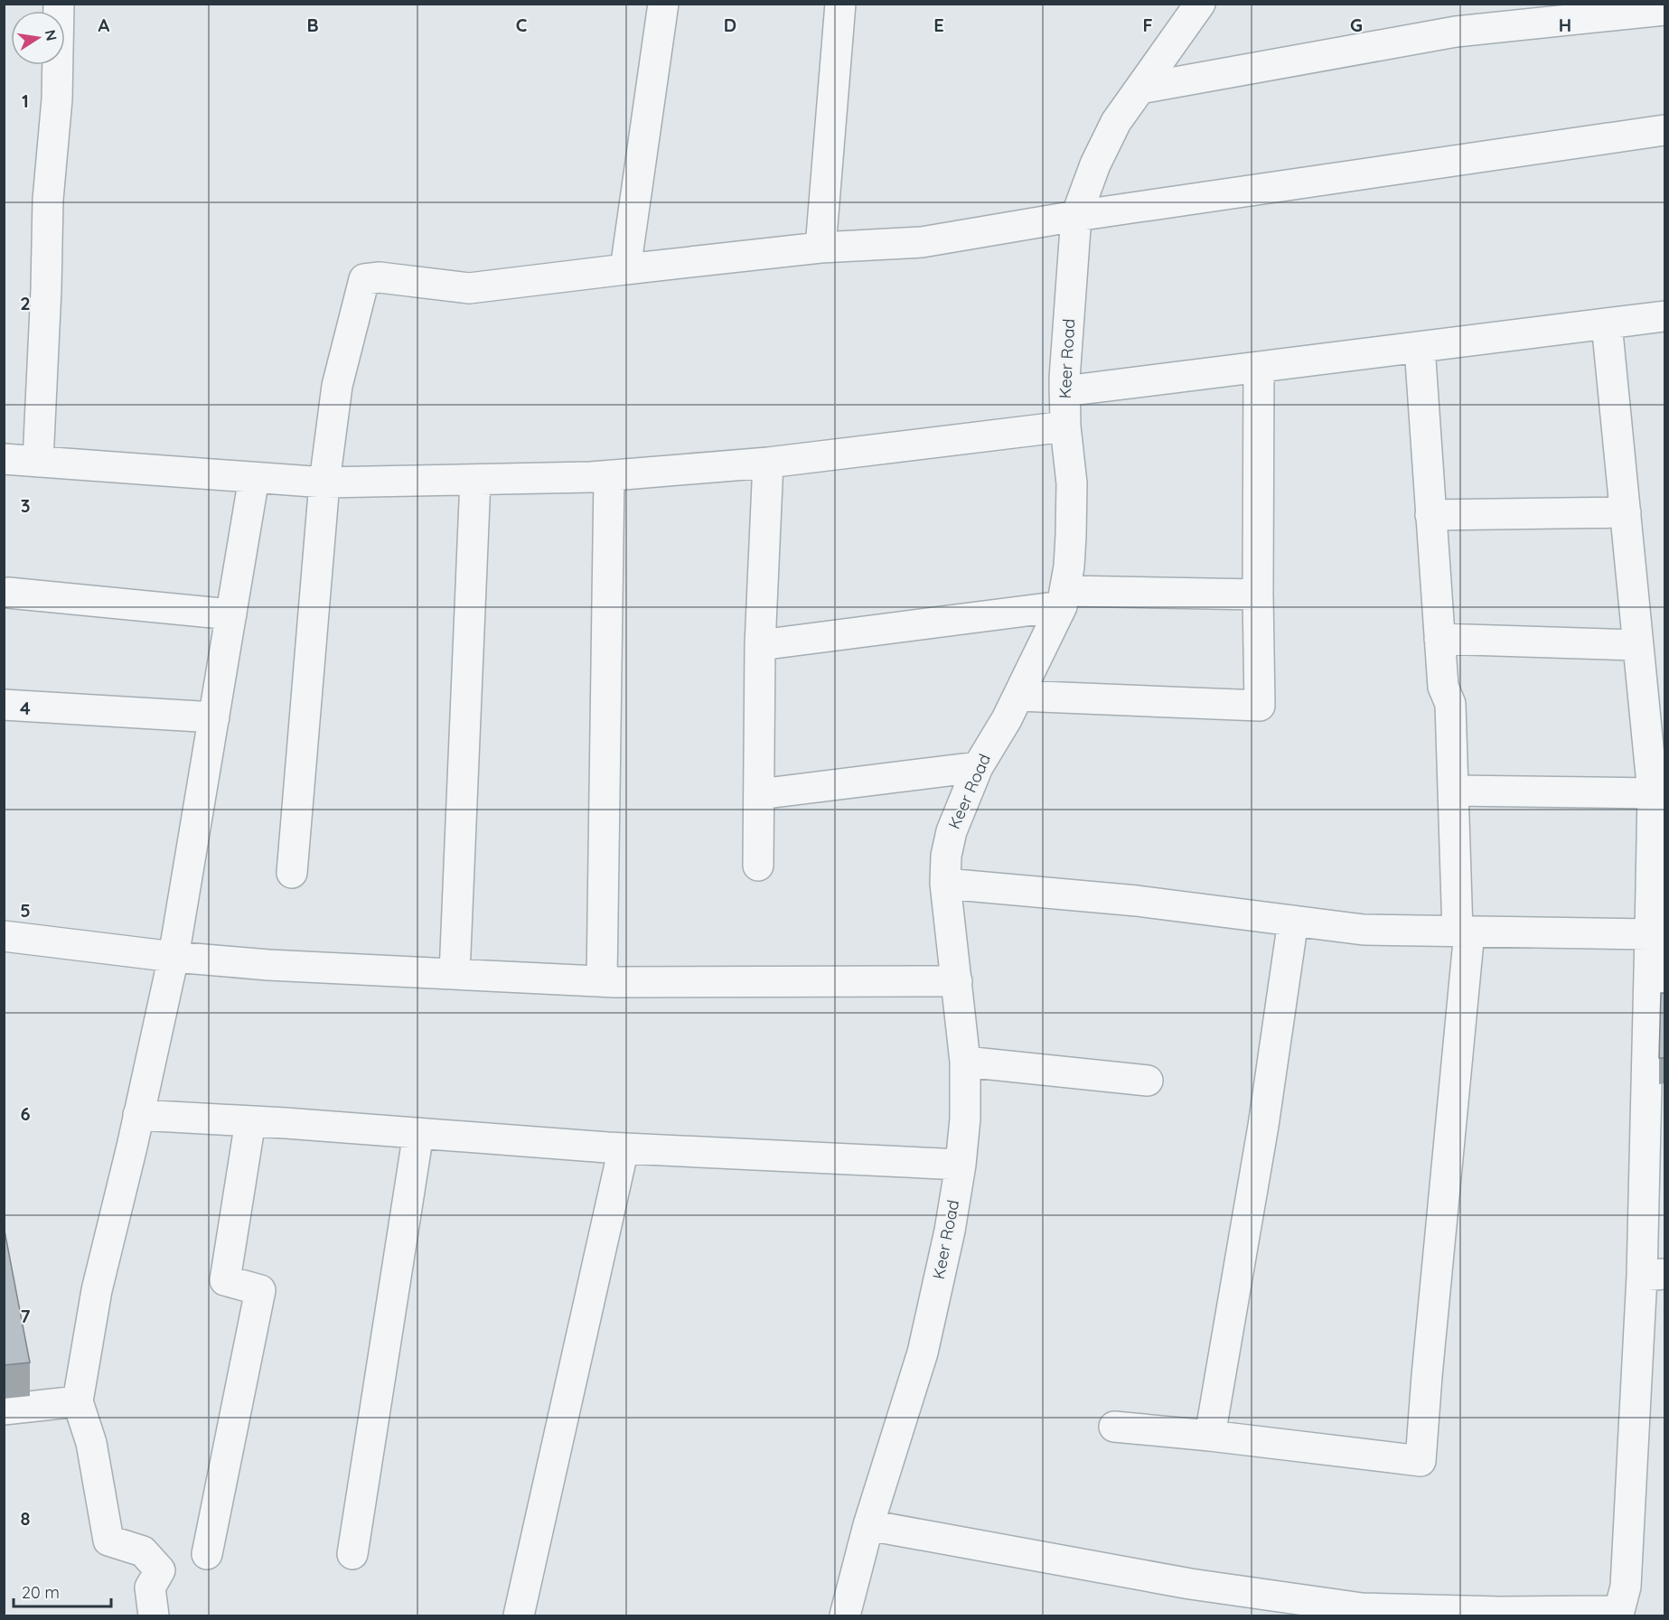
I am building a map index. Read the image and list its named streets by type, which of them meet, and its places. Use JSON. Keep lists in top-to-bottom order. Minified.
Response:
{"streets":{"street":["Keer Road"]},"scale_bar":"20 m","north":"right","grid":{"columns":["A","B","C","D","E","F","G","H"],"rows":["1","2","3","4","5","6","7","8"]}}
